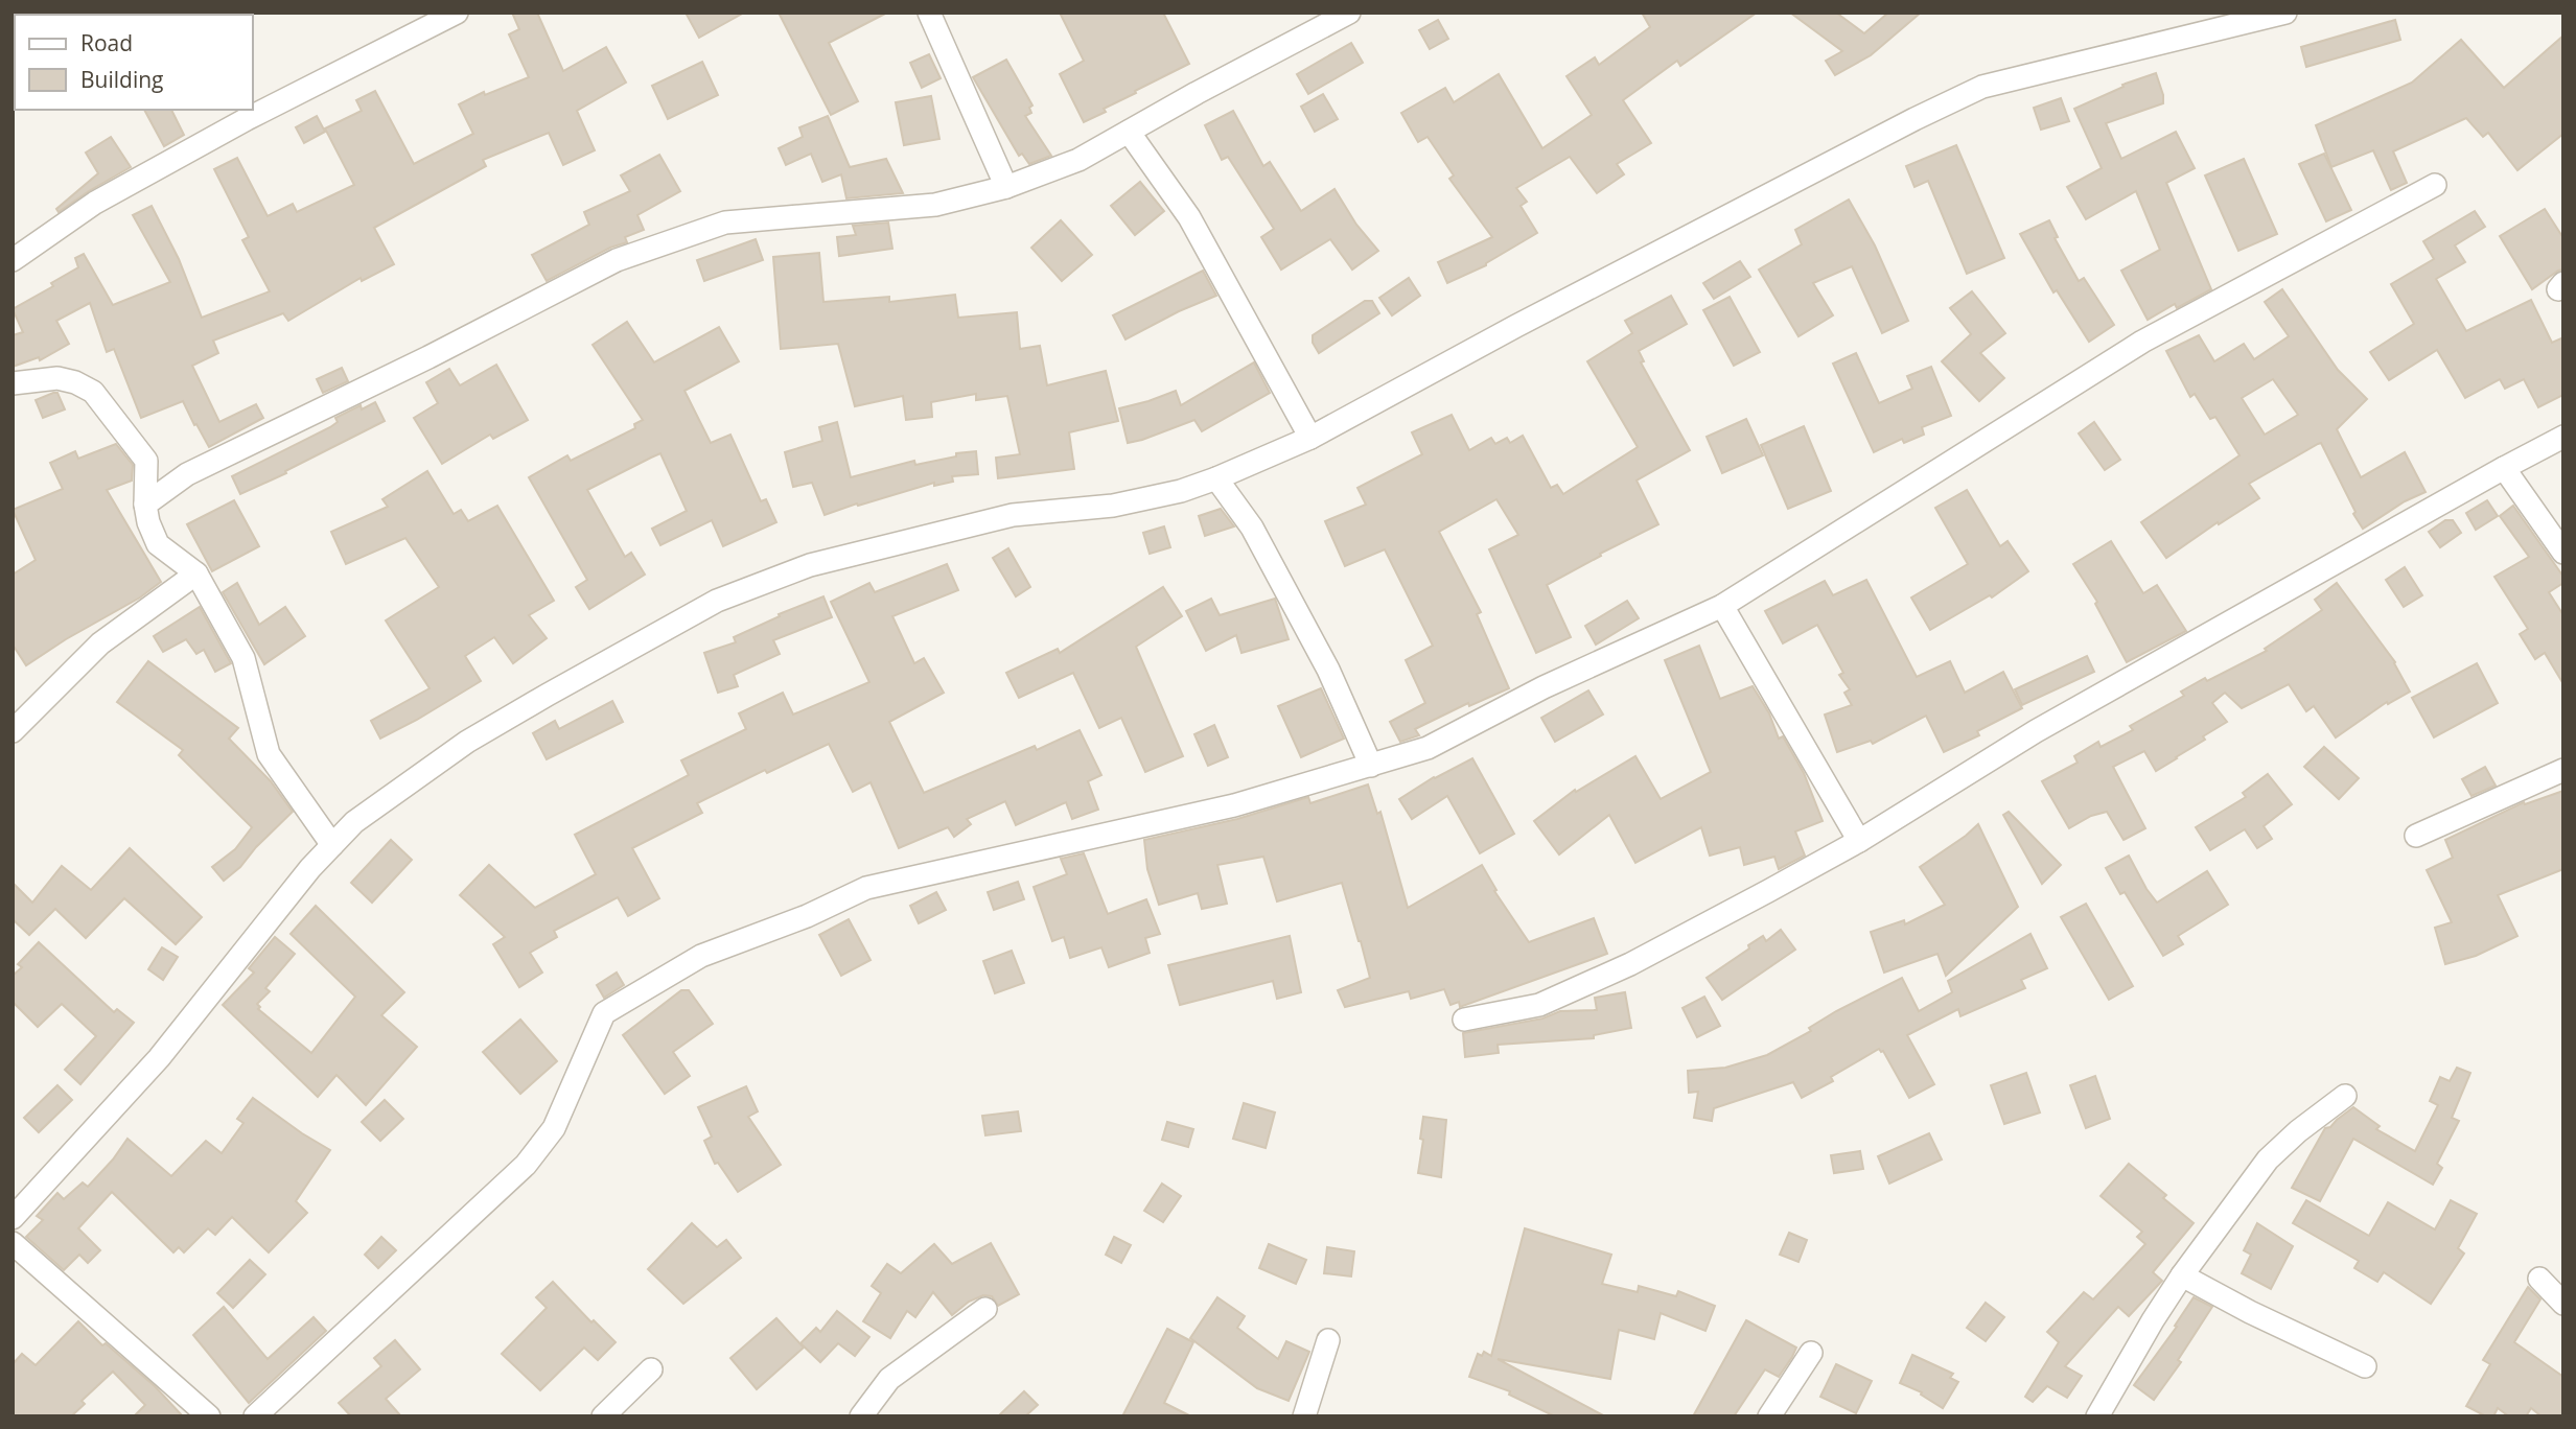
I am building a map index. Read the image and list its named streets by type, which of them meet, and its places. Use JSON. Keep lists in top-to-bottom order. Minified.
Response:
{"legend":["Road","Building"]}
